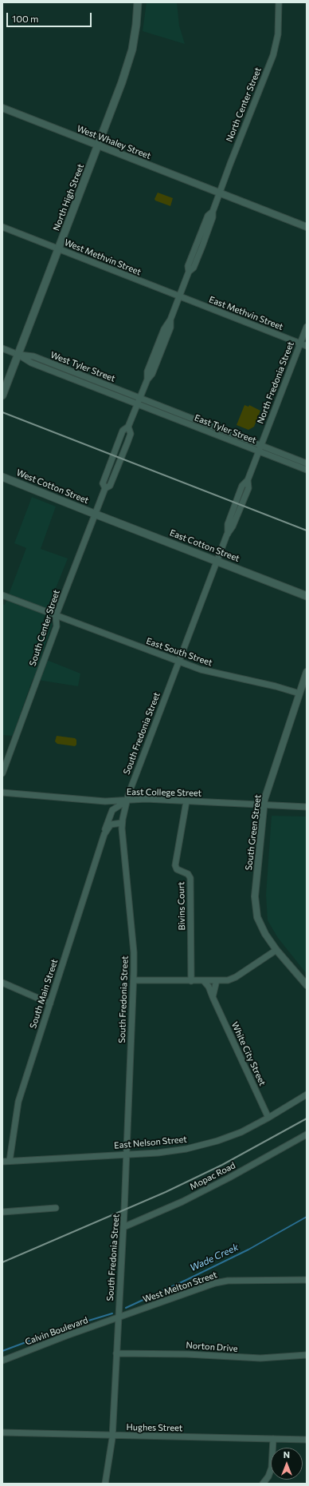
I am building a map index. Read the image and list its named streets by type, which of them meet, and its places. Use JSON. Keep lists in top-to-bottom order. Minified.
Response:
{"streets":{"main road":["North High Street","West Cotton Street","East Cotton Street"],"street":["North Center Street","West Whaley Street","West Methvin Street","East Methvin Street","West Tyler Street","North Fredonia Street","East Tyler Street","South Center Street","East South Street","South Fredonia Street","East College Street","South Green Street","Bivins Court","South Main Street","White City Street","East Nelson Street","Mopac Road","West Melton Street","Calvin Boulevard","Norton Drive","Hughes Street"]},"crossings":[["North Center Street","West Whaley Street"],["North Center Street","West Methvin Street"],["North Center Street","East Methvin Street"],["North Center Street","West Tyler Street"],["North Center Street","East Tyler Street"],["North Center Street","South Center Street"],["West Whaley Street","North High Street"],["North High Street","West Methvin Street"],["North High Street","West Tyler Street"],["West Methvin Street","East Methvin Street"],["East Methvin Street","North Fredonia Street"],["West Tyler Street","East Tyler Street"],["North Fredonia Street","East Tyler Street"],["North Fredonia Street","South Fredonia Street"],["West Cotton Street","East Cotton Street"],["West Cotton Street","South Center Street"],["East Cotton Street","South Center Street"],["East Cotton Street","South Fredonia Street"],["South Center Street","East South Street"],["East South Street","South Fredonia Street"],["East South Street","South Green Street"],["South Fredonia Street","East College Street"],["South Fredonia Street","South Main Street"],["South Fredonia Street","East Nelson Street"],["South Fredonia Street","Mopac Road"],["South Fredonia Street","West Melton Street"],["South Fredonia Street","Calvin Boulevard"],["South Fredonia Street","Norton Drive"],["South Fredonia Street","Hughes Street"],["East College Street","South Green Street"],["East College Street","Bivins Court"],["East College Street","South Main Street"],["South Main Street","East Nelson Street"],["White City Street","East Nelson Street"],["West Melton Street","Calvin Boulevard"]],"water":["Wade Creek"],"scale_bar":"100 m","north":"top"}
